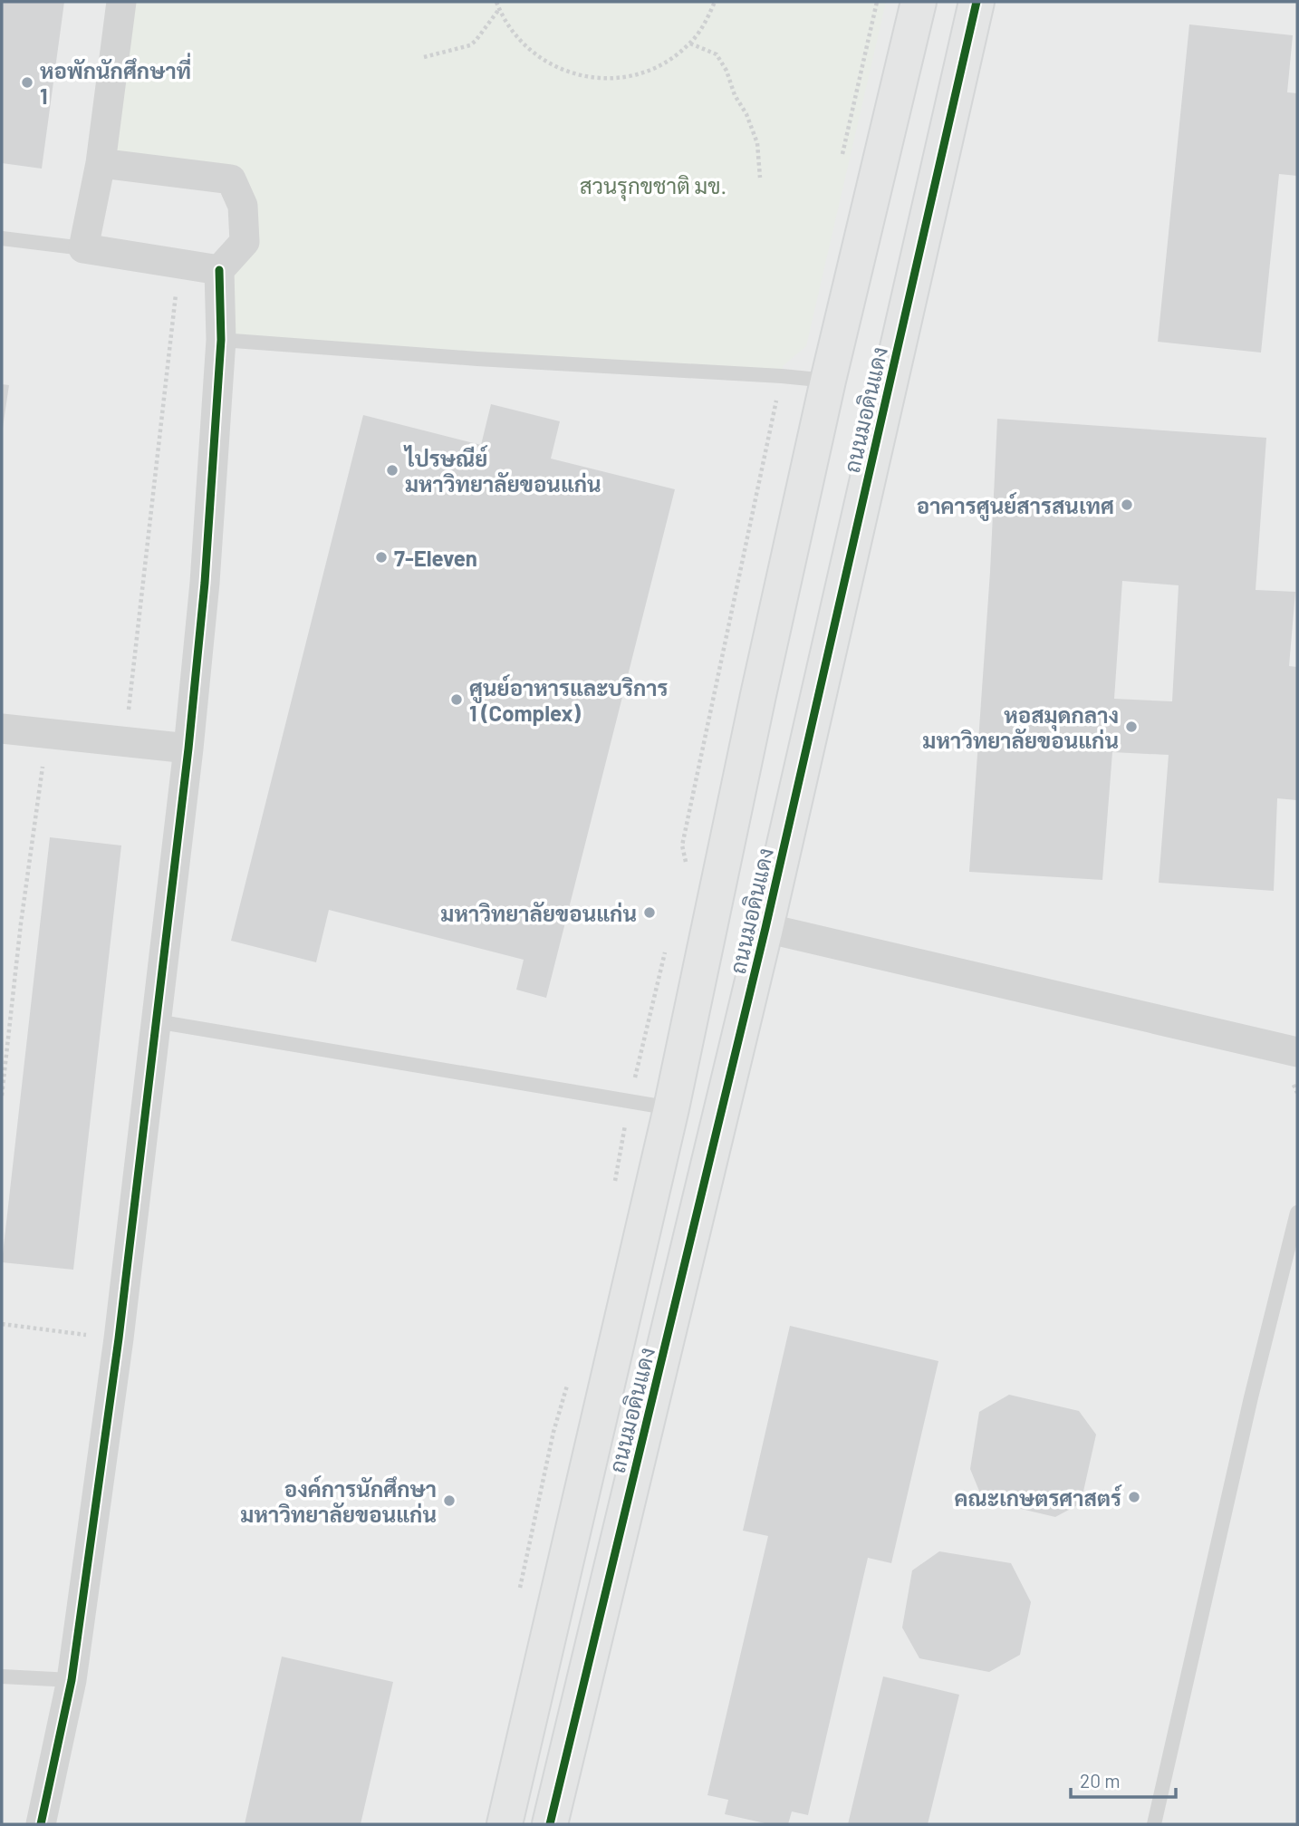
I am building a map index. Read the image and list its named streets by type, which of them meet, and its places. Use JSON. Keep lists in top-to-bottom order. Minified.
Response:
{"streets":{"street":["ถนนมอดินแดง"]},"parks":["สวนรุกขชาติ มข."],"places":["หอพักนักศึกษาที่ 1","ไปรษณีย์ มหาวิทยาลัยขอนแก่น","อาคารศูนย์สารสนเทศ","7-Eleven","ศูนย์อาหารและบริการ 1 (Complex)","หอสมุดกลาง มหาวิทยาลัยขอนแก่น","มหาวิทยาลัยขอนแก่น","คณะเกษตรศาสตร์","องค์การนักศึกษา มหาวิทยาลัยขอนแก่น"],"scale_bar":"20 m"}
